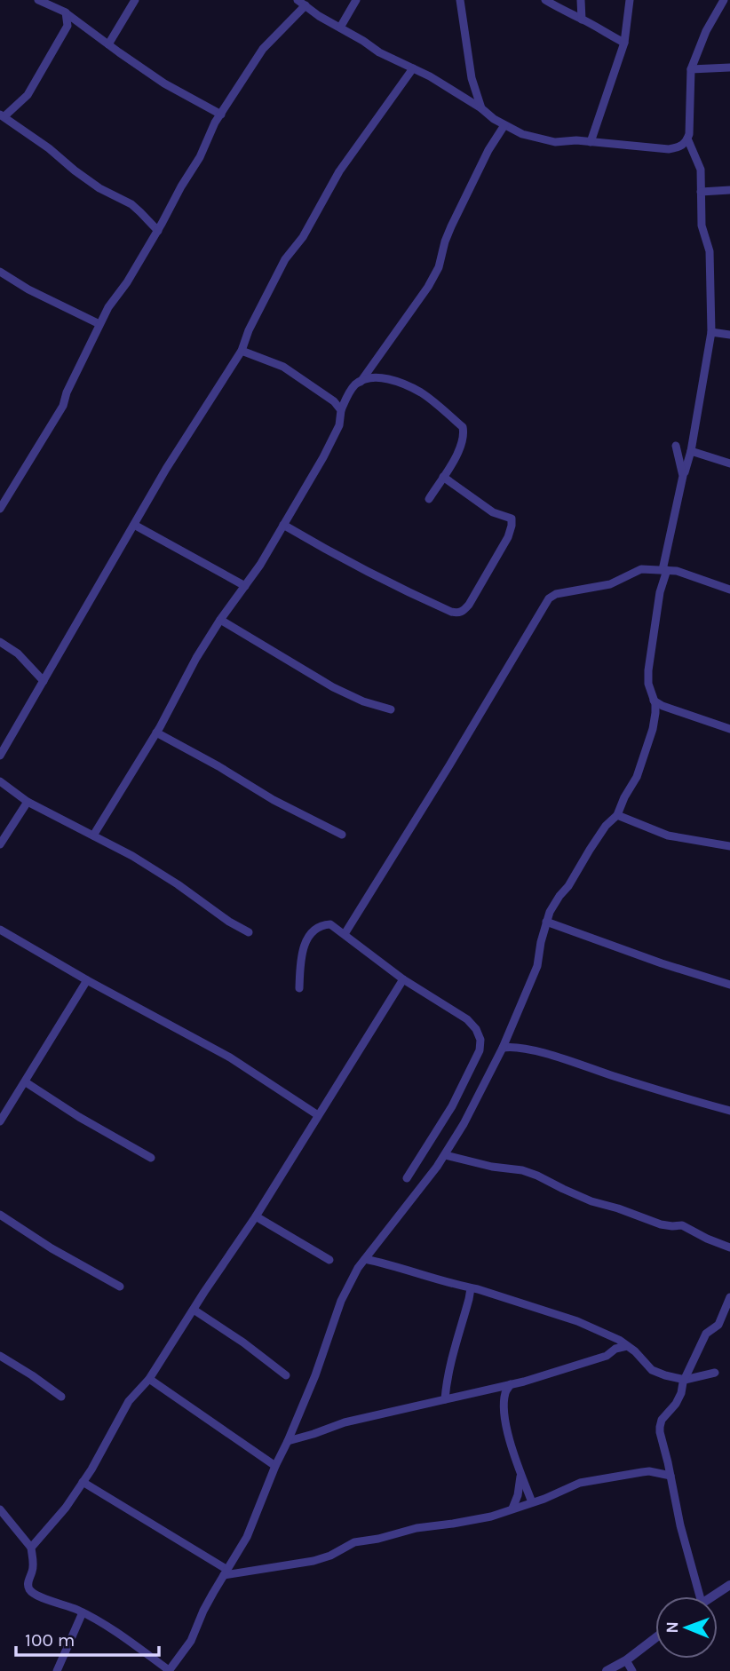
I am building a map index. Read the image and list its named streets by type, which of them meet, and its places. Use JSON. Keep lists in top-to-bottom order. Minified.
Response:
{"scale_bar":"100 m","north":"left"}
